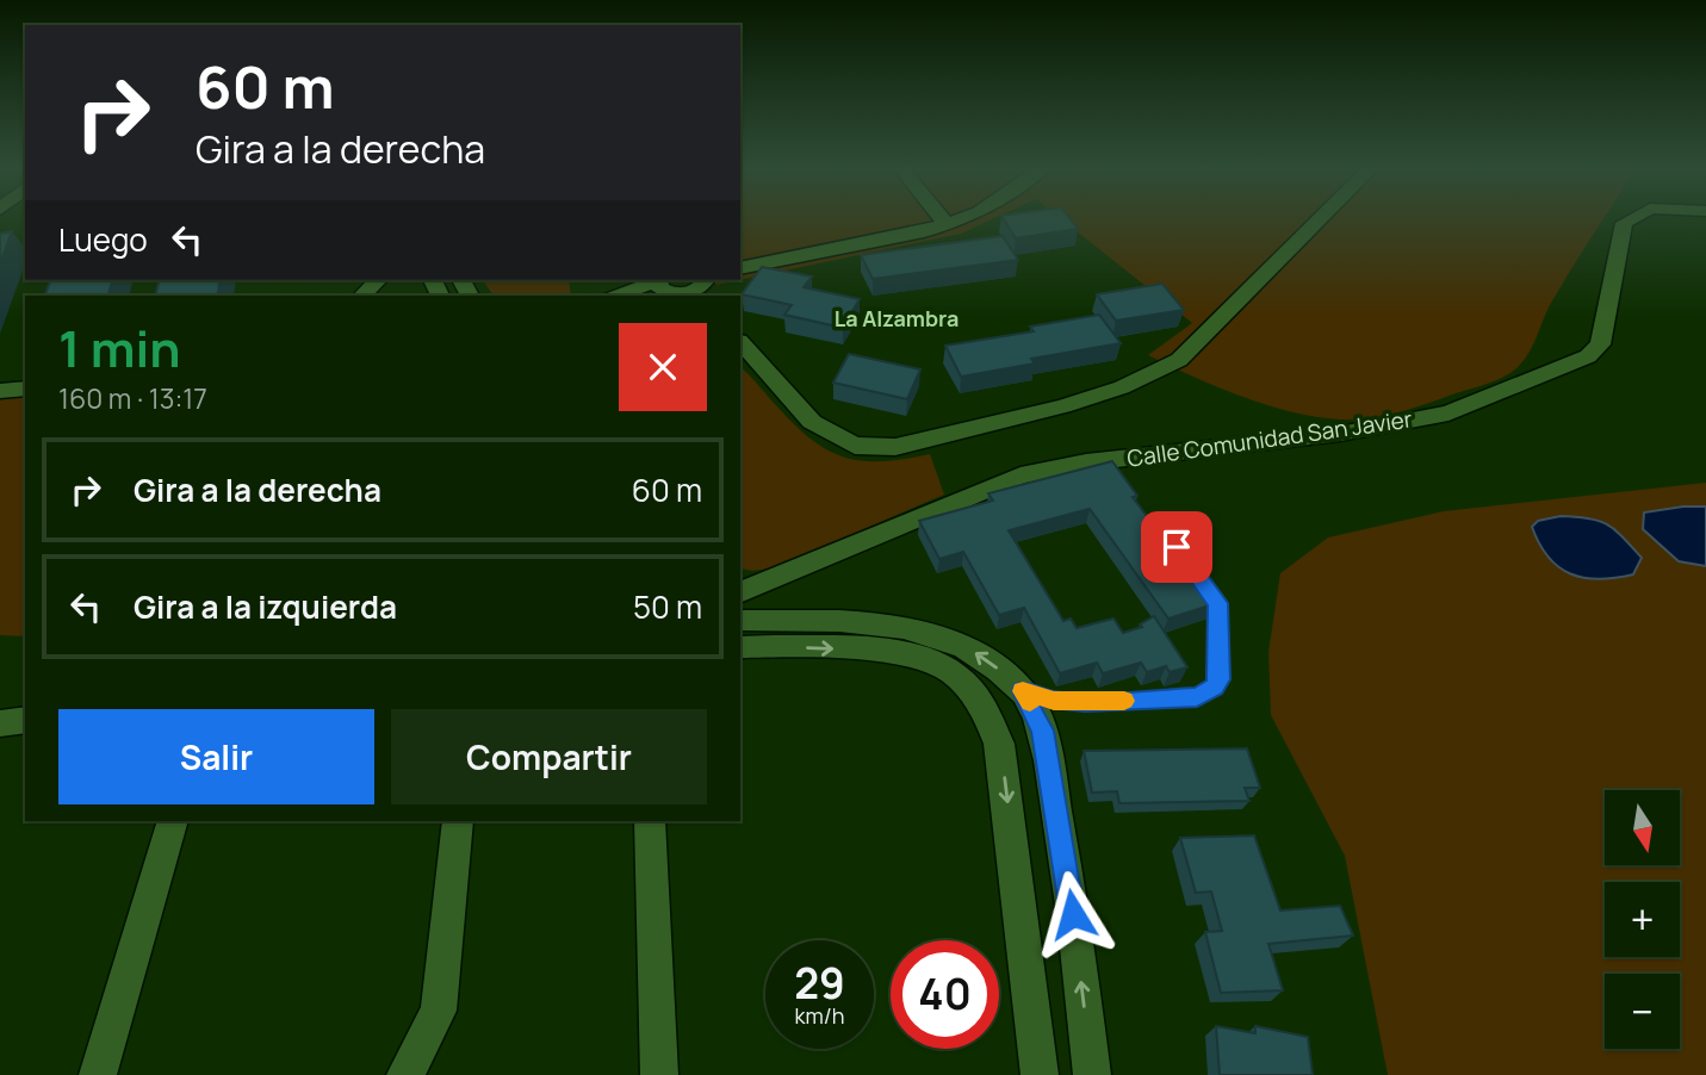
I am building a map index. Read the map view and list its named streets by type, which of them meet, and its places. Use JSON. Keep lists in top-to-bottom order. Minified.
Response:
{"streets":{"street":["Calle Comunidad San Javier"]},"districts":["La Alzambra"],"north":"bottom","page":{"turn":["60 m","Gira a la derecha"],"then":"Luego","heading":["1 min","160 m · 13:17"],"list":[{"name":"Gira a la derecha","value":"60 m"},{"name":"Gira a la izquierda","value":"50 m"}],"buttons":["Salir","Compartir"],"map_buttons":["+","−"],"speed":"29 km/h","limit":"40"}}
